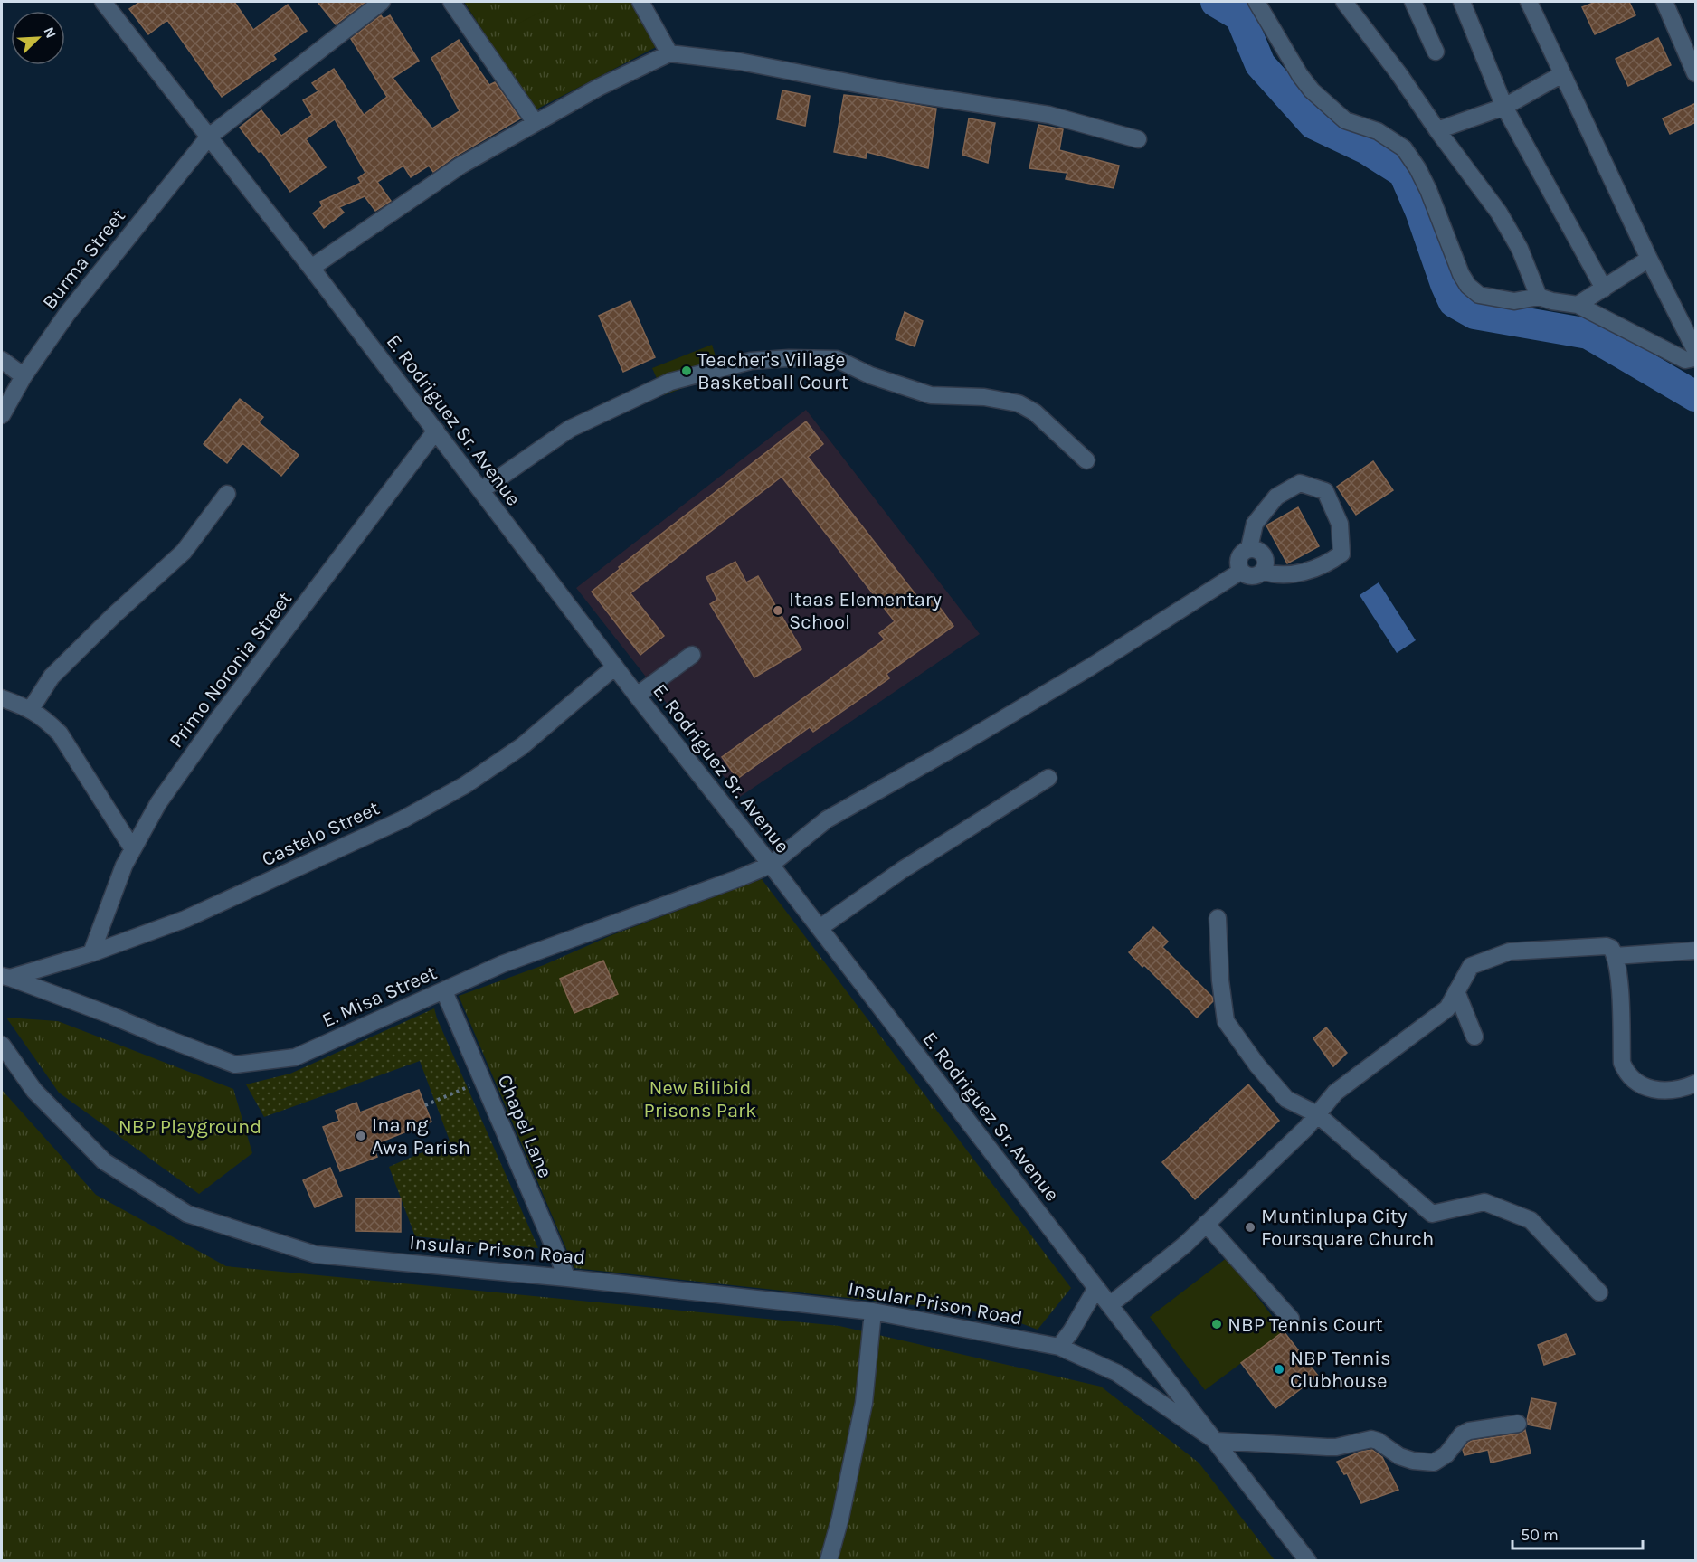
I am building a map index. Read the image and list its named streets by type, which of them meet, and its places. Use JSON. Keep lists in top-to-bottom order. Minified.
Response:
{"streets":{"street":["Burma Street","E. Rodriguez Sr. Avenue","Primo Noronia Street","Castelo Street","E. Misa Street","Chapel Lane","Insular Prison Road"]},"crossings":[["Burma Street","E. Rodriguez Sr. Avenue"],["E. Rodriguez Sr. Avenue","Primo Noronia Street"],["E. Rodriguez Sr. Avenue","Castelo Street"],["E. Rodriguez Sr. Avenue","E. Misa Street"],["E. Rodriguez Sr. Avenue","Insular Prison Road"],["Primo Noronia Street","Castelo Street"],["Castelo Street","E. Misa Street"],["E. Misa Street","Chapel Lane"],["Chapel Lane","Insular Prison Road"]],"parks":["New Bilibid Prisons Park","NBP Playground"],"places":["Teacher's Village Basketball Court","Itaas Elementary School","Ina ng Awa Parish","Muntinlupa City Foursquare Church","NBP Tennis Court","NBP Tennis Clubhouse"],"scale_bar":"50 m","north":"top right"}
